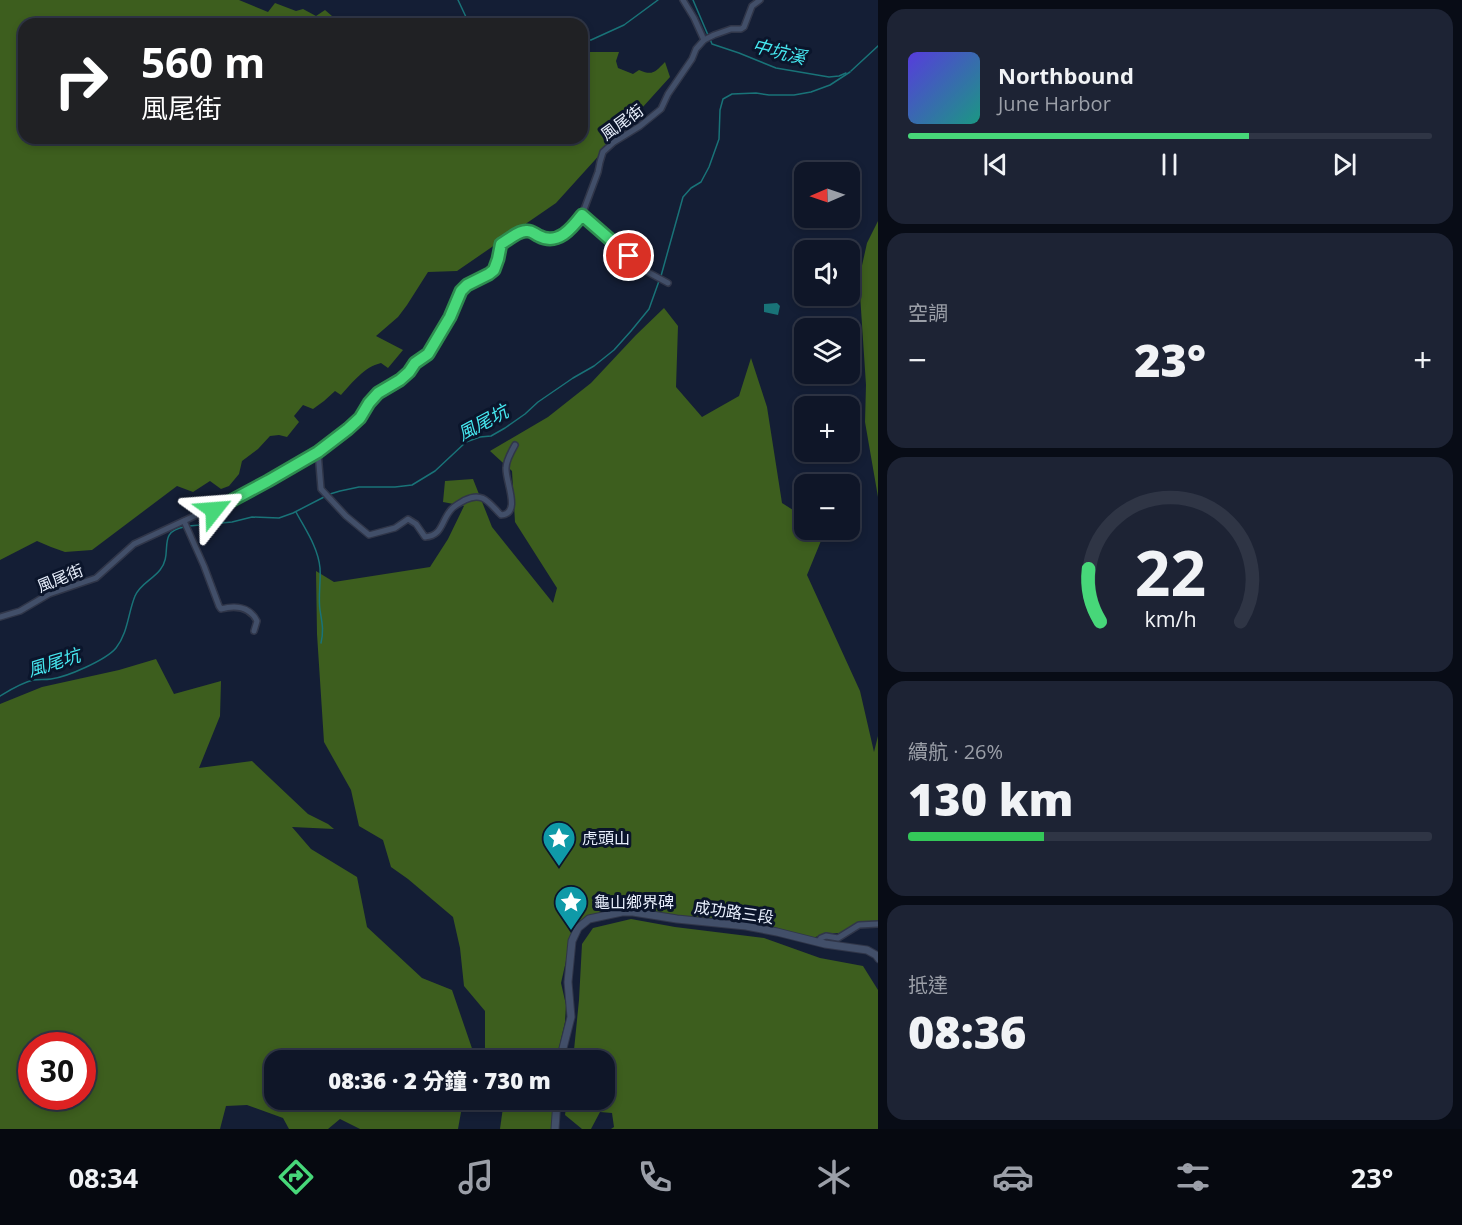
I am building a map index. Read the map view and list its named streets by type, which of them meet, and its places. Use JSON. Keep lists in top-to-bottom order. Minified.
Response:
{"streets":{"street":["風尾街","成功路三段"]},"water":["中坑溪","風尾坑"],"places":{"place":["虎頭山","龜山鄉界碑"]},"north":"left","page":{"turn":["560 m","風尾街"],"song":["Northbound","June Harbor"],"map_buttons":["+","−"],"tile":["空調",["續航 · 26%","130 km"],["抵達","08:36"]],"heat":["−","23°","+"],"limit":"30","trip":"08:36 · 2 分鐘 · 730 m","tabs":["08:34","23°"],"gauge":["22","km/h"]}}
